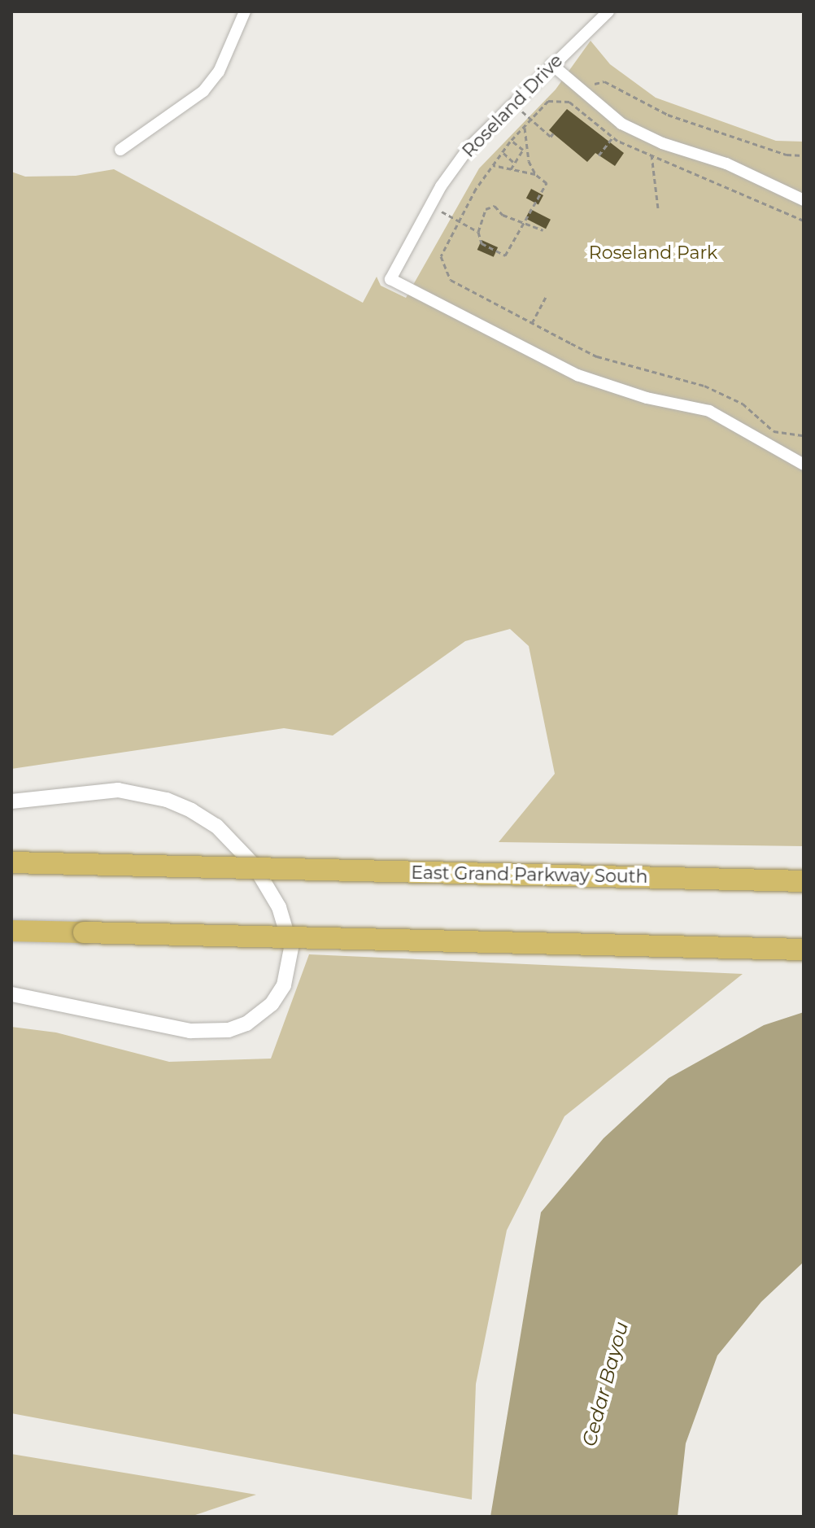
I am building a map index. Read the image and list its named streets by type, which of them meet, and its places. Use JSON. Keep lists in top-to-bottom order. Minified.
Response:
{"streets":{"highway":["East Grand Parkway South"],"street":["Roseland Drive"]},"water":["Cedar Bayou"],"parks":["Roseland Park"]}
